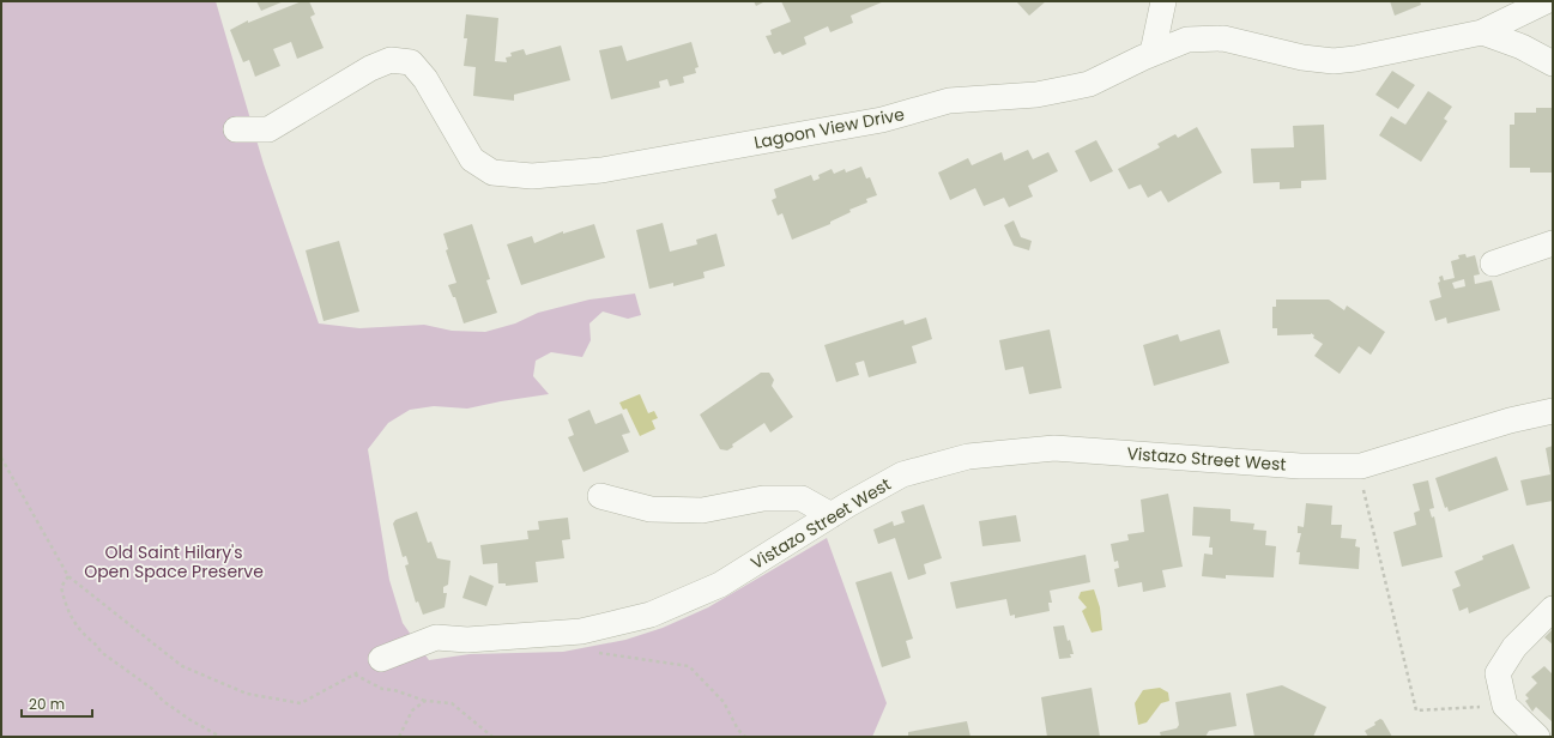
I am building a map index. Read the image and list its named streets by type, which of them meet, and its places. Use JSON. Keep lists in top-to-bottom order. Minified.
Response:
{"streets":{"street":["Lagoon View Drive","Vistazo Street West"]},"parks":["Old Saint Hilary's Open Space Preserve"],"scale_bar":"20 m"}
